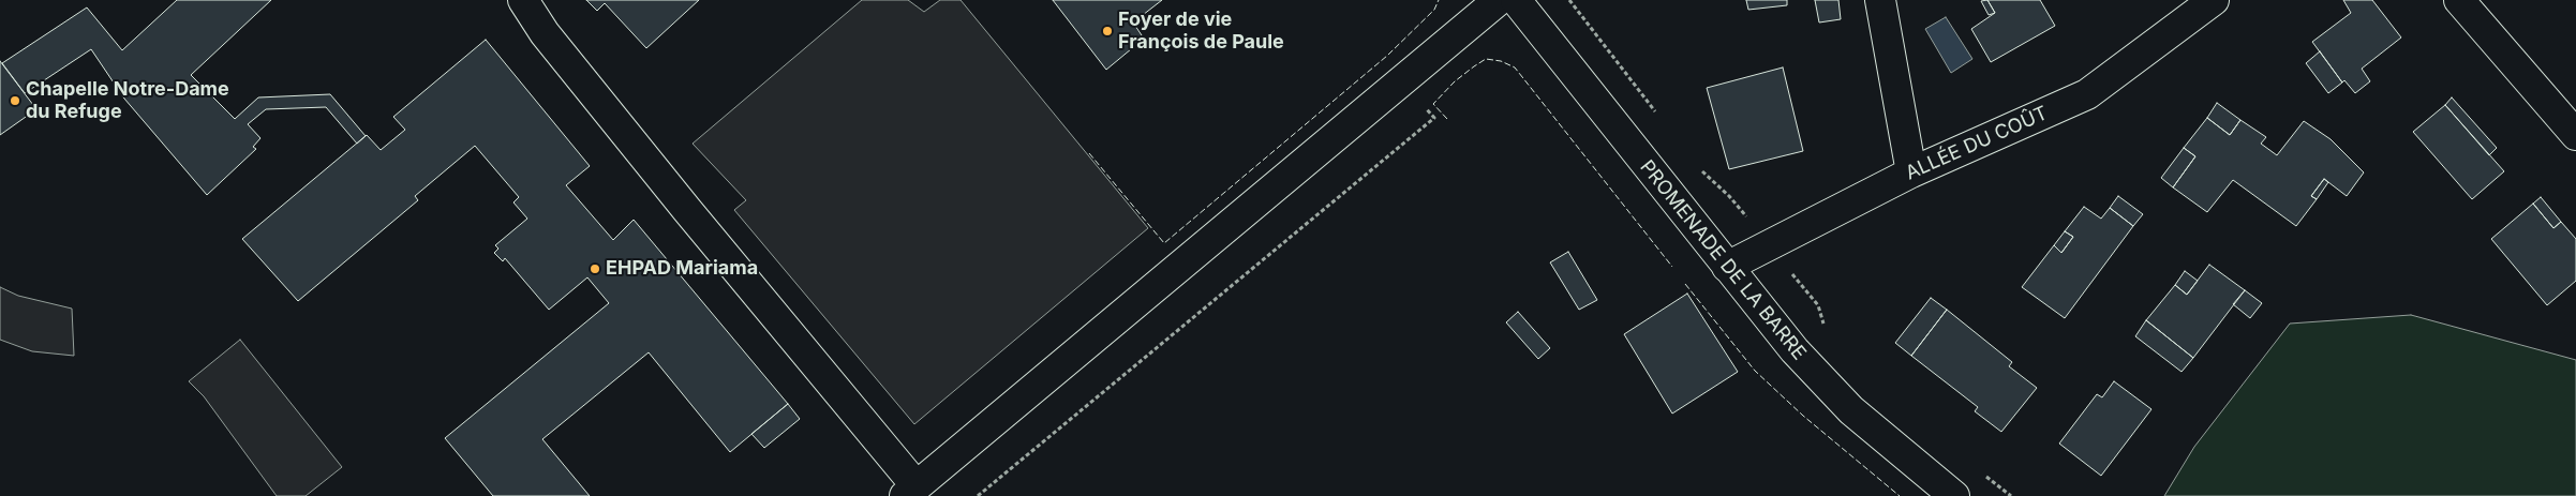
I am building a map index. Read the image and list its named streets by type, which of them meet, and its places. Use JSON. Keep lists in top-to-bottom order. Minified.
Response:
{"streets":{"street":["ALLÉE DU COÛT","PROMENADE DE LA BARRE"]},"crossings":[["ALLÉE DU COÛT","PROMENADE DE LA BARRE"]],"places":["Foyer de vie François de Paule","Chapelle Notre-Dame du Refuge","EHPAD Mariama"]}
